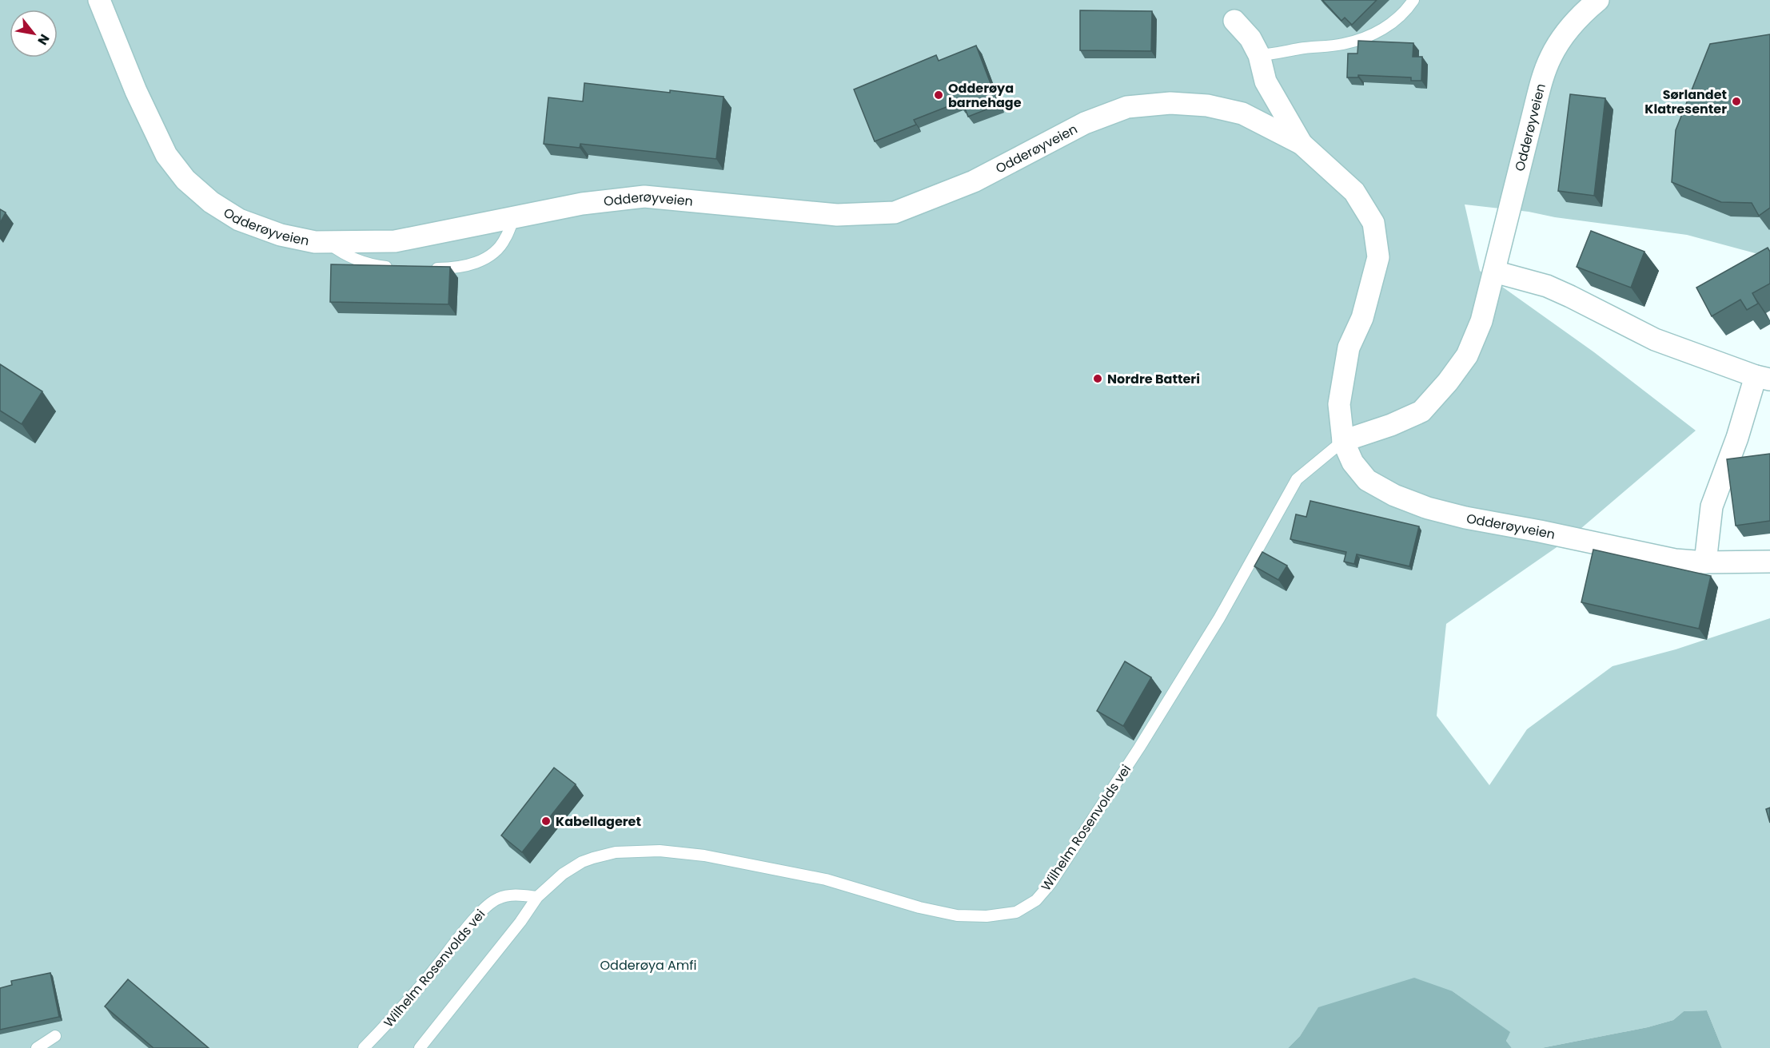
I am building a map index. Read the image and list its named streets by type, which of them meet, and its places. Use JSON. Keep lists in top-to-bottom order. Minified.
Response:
{"streets":{"street":["Odderøyveien"],"lane":["Wilhelm Rosenvolds vei"]},"crossings":[["Odderøyveien","Wilhelm Rosenvolds vei"]],"parks":["Odderøya Amfi"],"places":["Odderøya barnehage","Sørlandet Klatresenter","Nordre Batteri","Kabellageret"],"north":"bottom right"}
